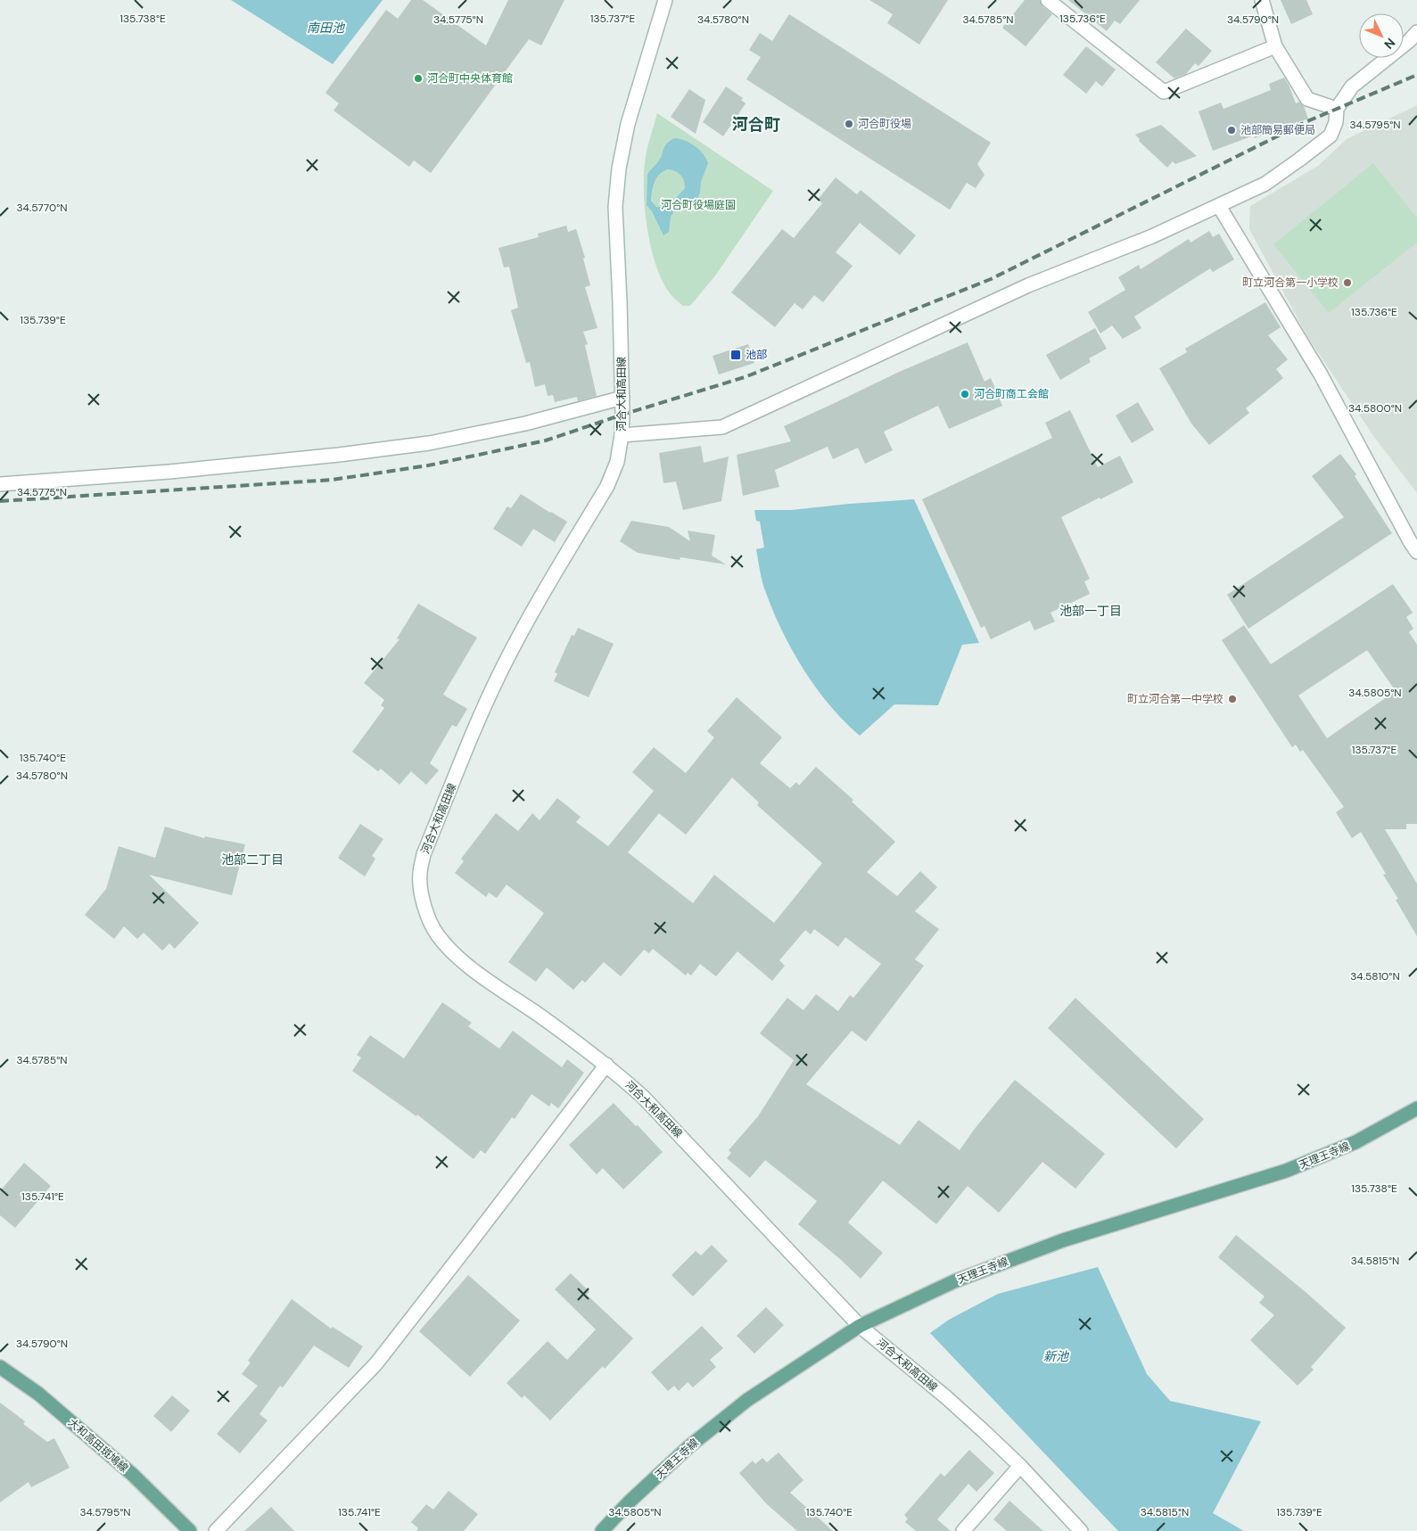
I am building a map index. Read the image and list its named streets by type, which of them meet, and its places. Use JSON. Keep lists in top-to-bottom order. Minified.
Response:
{"streets":{"main road":["天理王寺線","大和高田斑鳩線"],"street":["河合大和高田線"]},"crossings":[["河合大和高田線","天理王寺線"]],"districts":["河合町","池部一丁目","池部二丁目"],"water":["南田池","新池"],"parks":["河合町役場庭園"],"places":{"other":["河合町中央体育館","河合町役場","池部簡易郵便局","町立河合第一小学校","河合町商工会館","町立河合第一中学校"],"transit":["池部"]},"north":"bottom right","coordinates":["135.738°E","135.737°E","135.736°E","34.5785°N","34.5775°N","34.5780°N","34.5790°N","34.5795°N","34.5770°N","135.739°E","34.5800°N","34.5805°N","135.740°E","34.5810°N","135.741°E","34.5815°N"]}
